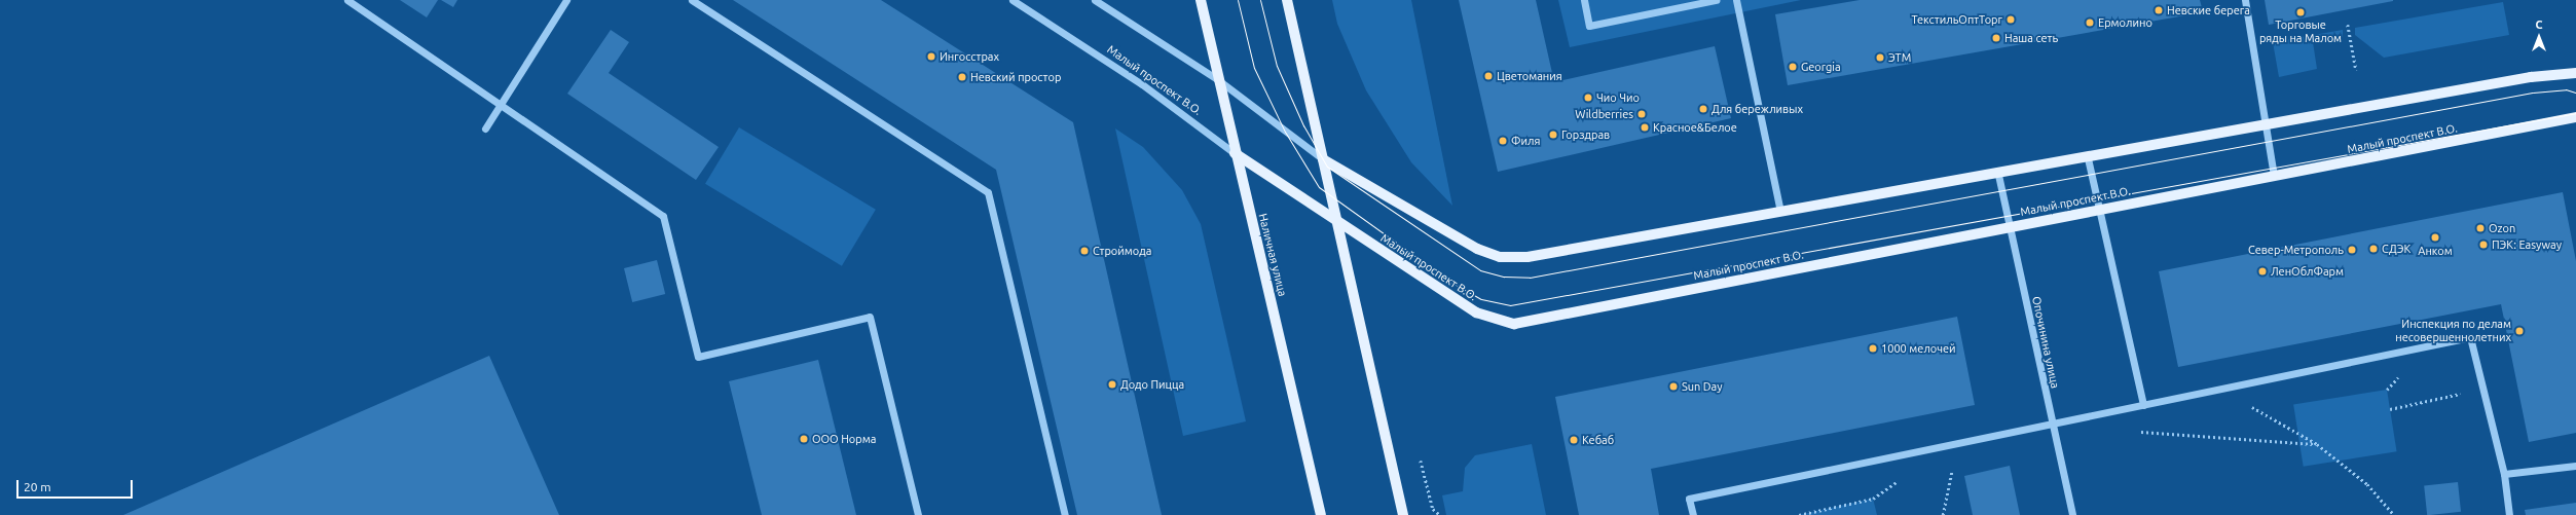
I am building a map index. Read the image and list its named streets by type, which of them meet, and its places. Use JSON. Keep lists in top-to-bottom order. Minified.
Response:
{"streets":{"main road":["Малый проспект В.О.","Наличная улица"],"street":["Опочинина улица"]},"crossings":[["Малый проспект В.О.","Наличная улица"],["Малый проспект В.О.","Опочинина улица"]],"places":["Невские берега","Торговые ряды на Малом","ТекстильОптТорг","Ермолино","Наша сеть","Ингосстрах","ЭТМ","Georgia","Цветомания","Невский простор","Чио Чио","Для бережливых","Wildberries","Красное&Белое","Горздрав","Филя","Ozon","Анком","ПЭК: Easyway","СДЭК","Север-Метрополь","Строймода","ЛенОблФарм","Инспекция по делам несовершеннолетних","1000 мелочей","Додо Пицца","Sun Day","ООО Норма","Кебаб"],"scale_bar":"20 m","north":"top"}
